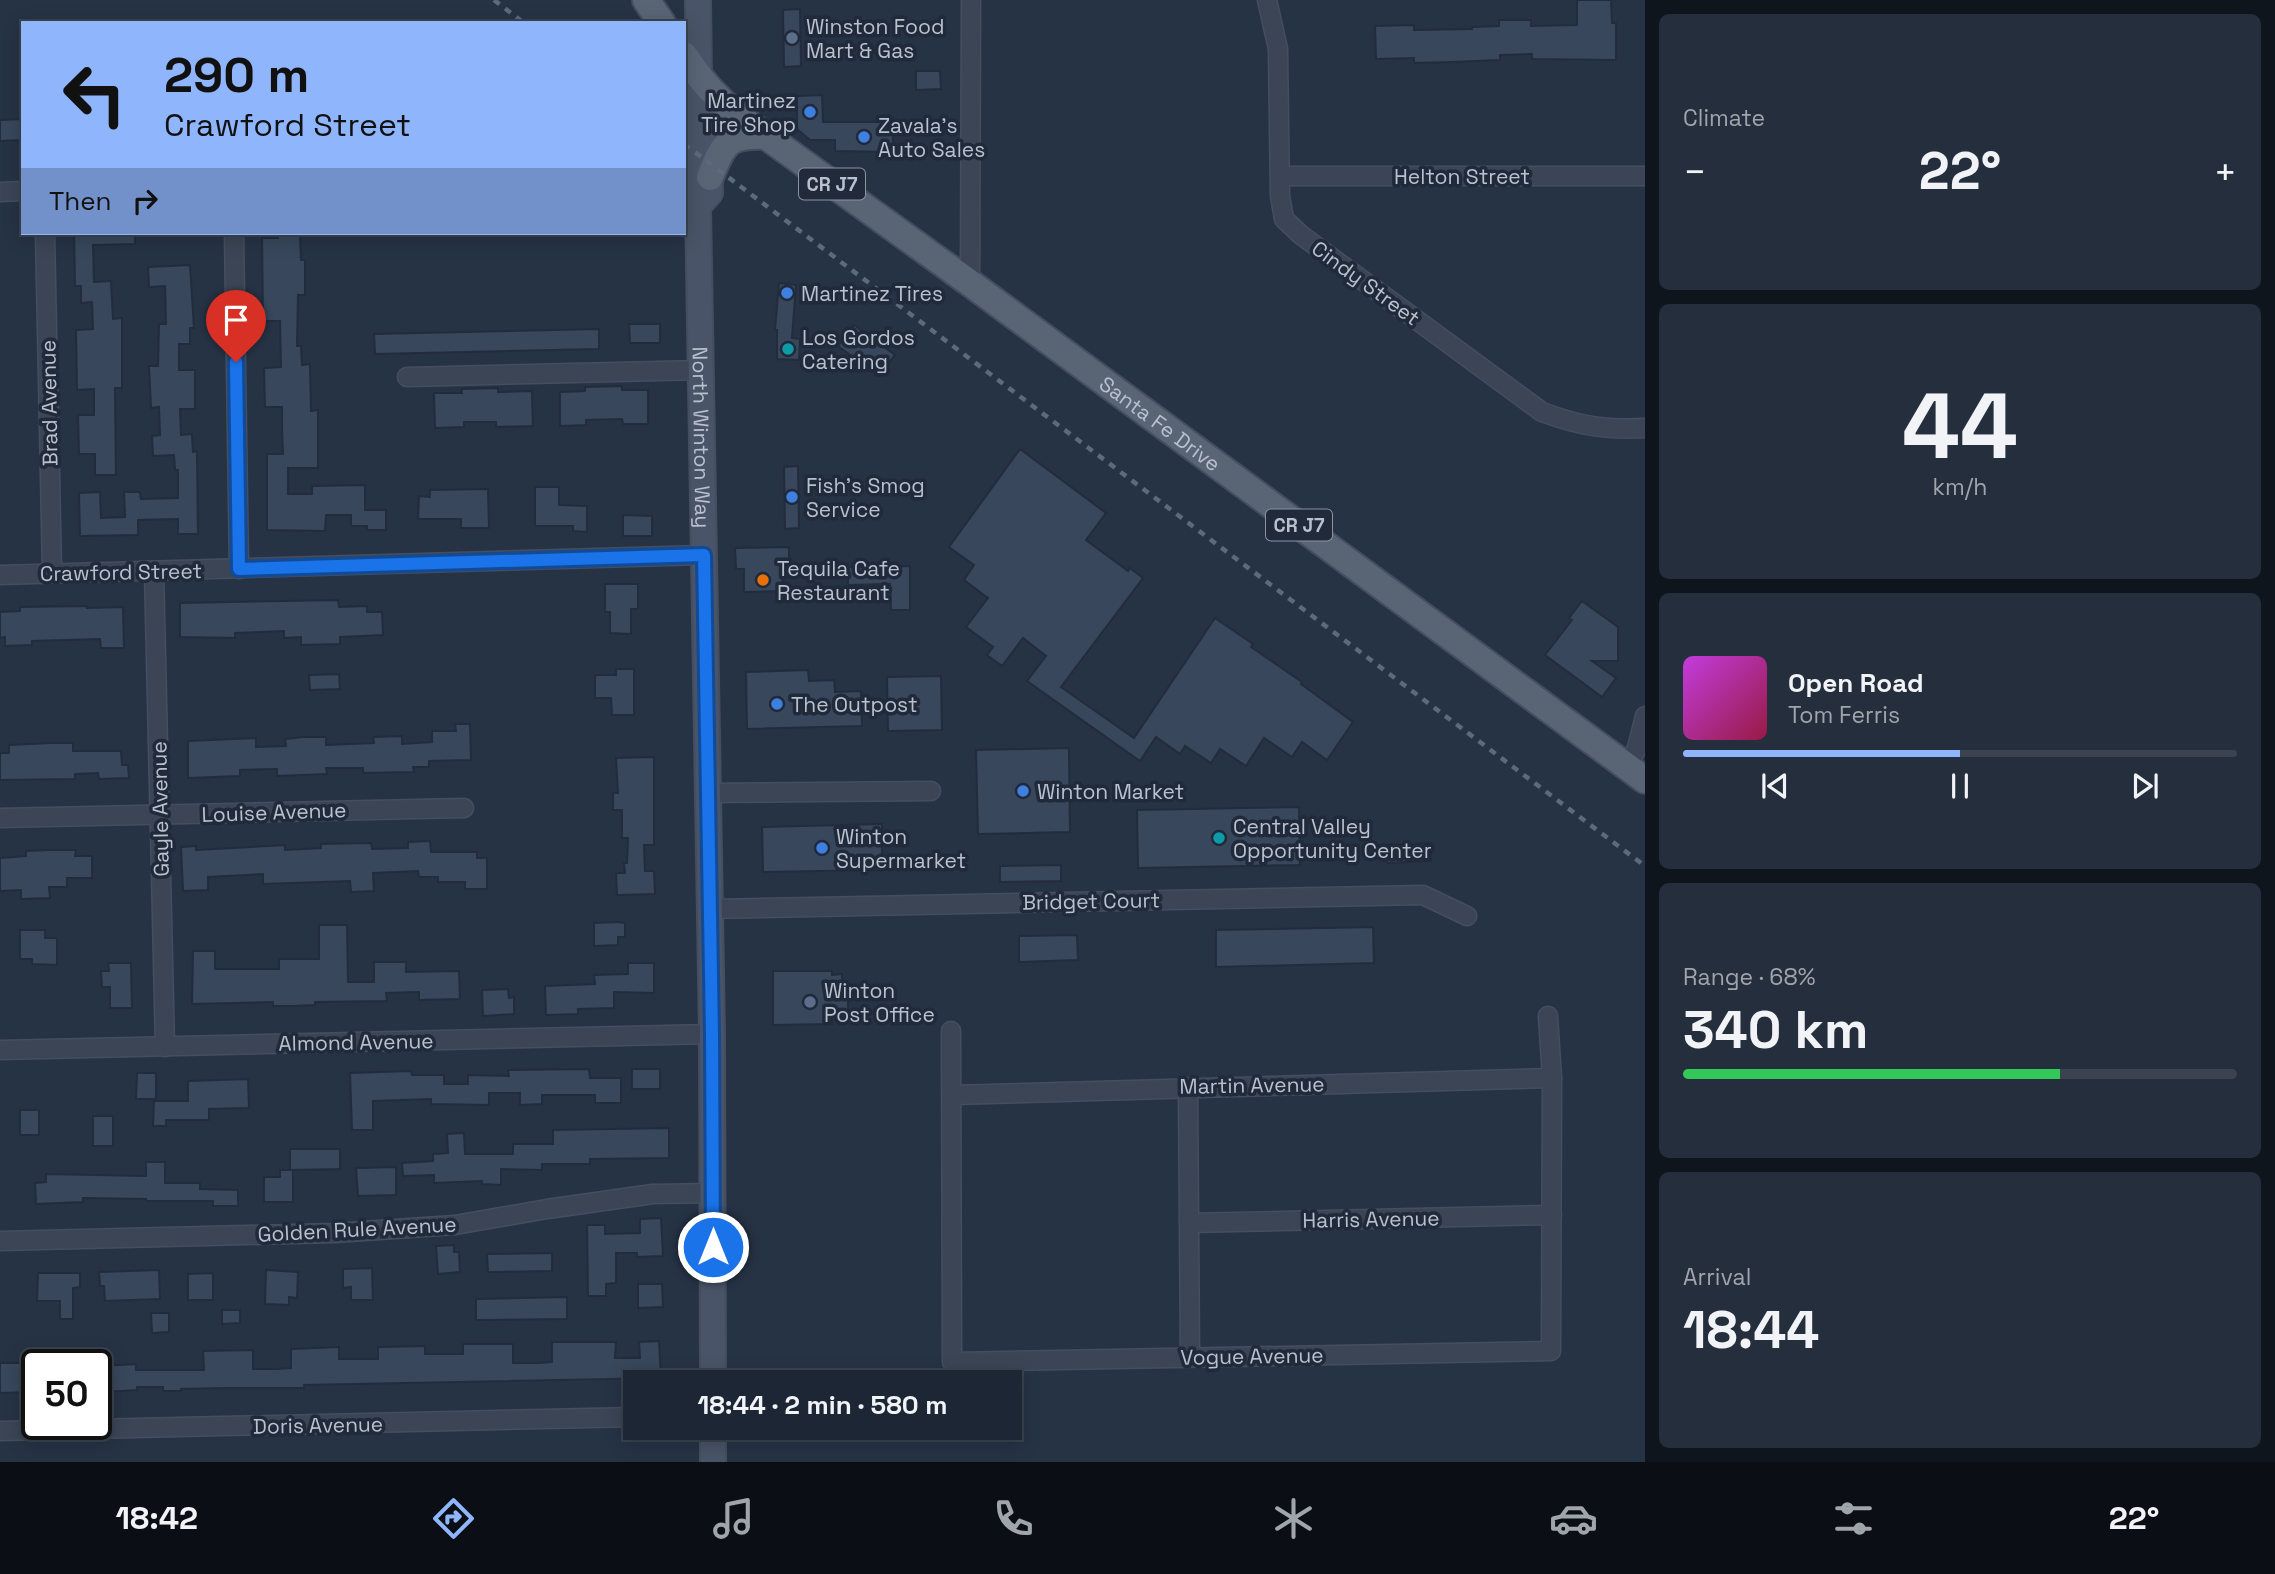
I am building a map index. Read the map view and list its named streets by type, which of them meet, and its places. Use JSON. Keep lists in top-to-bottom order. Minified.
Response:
{"streets":{"main road":["CR J7","Santa Fe Drive","North Winton Way"],"street":["Helton Street","Cindy Street","Brad Avenue","Crawford Street","Gayle Avenue","Louise Avenue","Bridget Court","Almond Avenue","Martin Avenue","Harris Avenue","Golden Rule Avenue","Vogue Avenue","Doris Avenue"]},"crossings":[["Helton Street","Cindy Street"],["Brad Avenue","Crawford Street"],["Santa Fe Drive","North Winton Way"],["North Winton Way","Crawford Street"],["North Winton Way","Bridget Court"],["North Winton Way","Almond Avenue"],["North Winton Way","Golden Rule Avenue"],["Crawford Street","Gayle Avenue"],["Gayle Avenue","Louise Avenue"],["Gayle Avenue","Almond Avenue"],["Martin Avenue","Vogue Avenue"],["Harris Avenue","Vogue Avenue"]],"places":["Winston Food Mart & Gas","Martinez Tire Shop","Zavala's Auto Sales","Martinez Tires","Los Gordos Catering","Fish's Smog Service","Tequila Cafe Restaurant","The Outpost","Winton Market","Central Valley Opportunity Center","Winton Supermarket","Winton Post Office"],"page":{"tile":["Climate",["44","km/h"],["Range · 68%","340 km"],["Arrival","18:44"]],"turn":["290 m","Crawford Street"],"heat":["−","22°","+"],"then":"Then","song":["Open Road","Tom Ferris"],"limit":"50","trip":"18:44 · 2 min · 580 m","tabs":["18:42","22°"]}}
